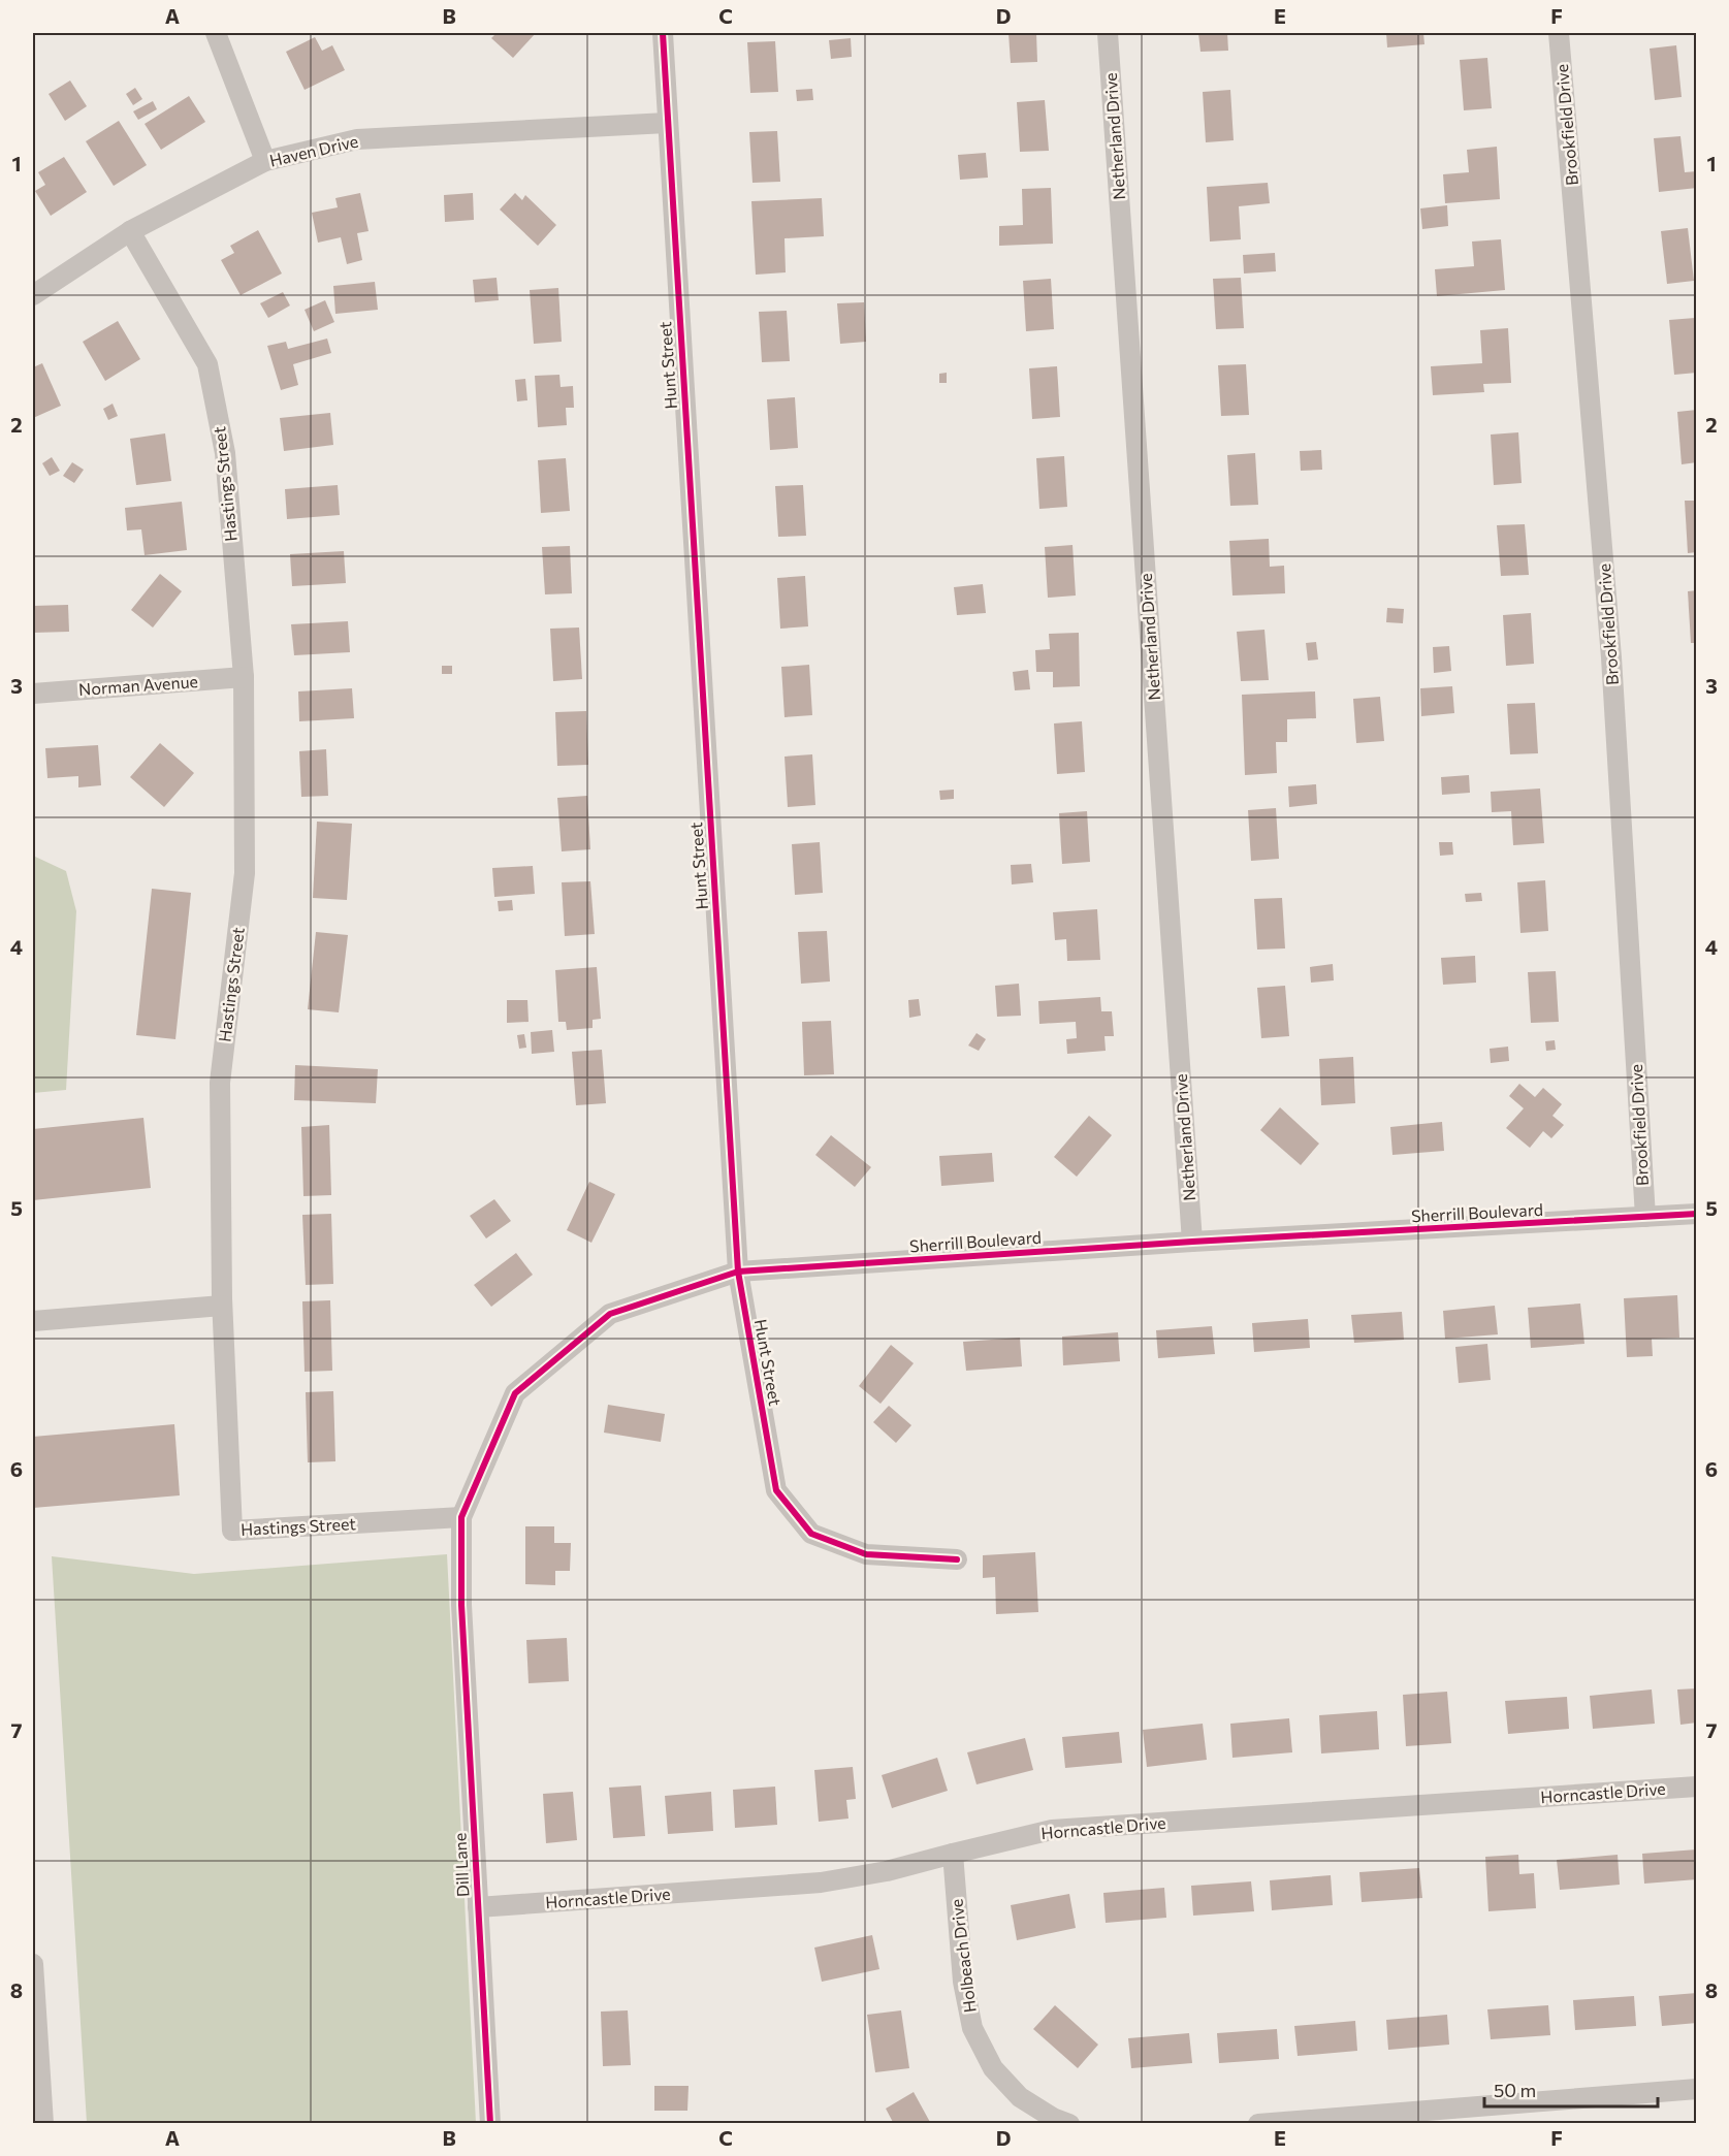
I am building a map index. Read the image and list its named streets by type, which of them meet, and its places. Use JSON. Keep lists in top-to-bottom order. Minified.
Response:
{"streets":{"street":["Brookfield Drive","Netherland Drive","Haven Drive","Hunt Street","Hastings Street","Norman Avenue","Sherrill Boulevard","Horncastle Drive","Dill Lane","Holbeach Drive"]},"crossings":[["Brookfield Drive","Sherrill Boulevard"],["Netherland Drive","Sherrill Boulevard"],["Haven Drive","Hunt Street"],["Haven Drive","Hastings Street"],["Hunt Street","Sherrill Boulevard"],["Hastings Street","Norman Avenue"],["Hastings Street","Sherrill Boulevard"],["Sherrill Boulevard","Dill Lane"],["Horncastle Drive","Dill Lane"],["Horncastle Drive","Holbeach Drive"]],"scale_bar":"50 m","grid":{"columns":["A","B","C","D","E","F"],"rows":["1","2","3","4","5","6","7","8"]}}
